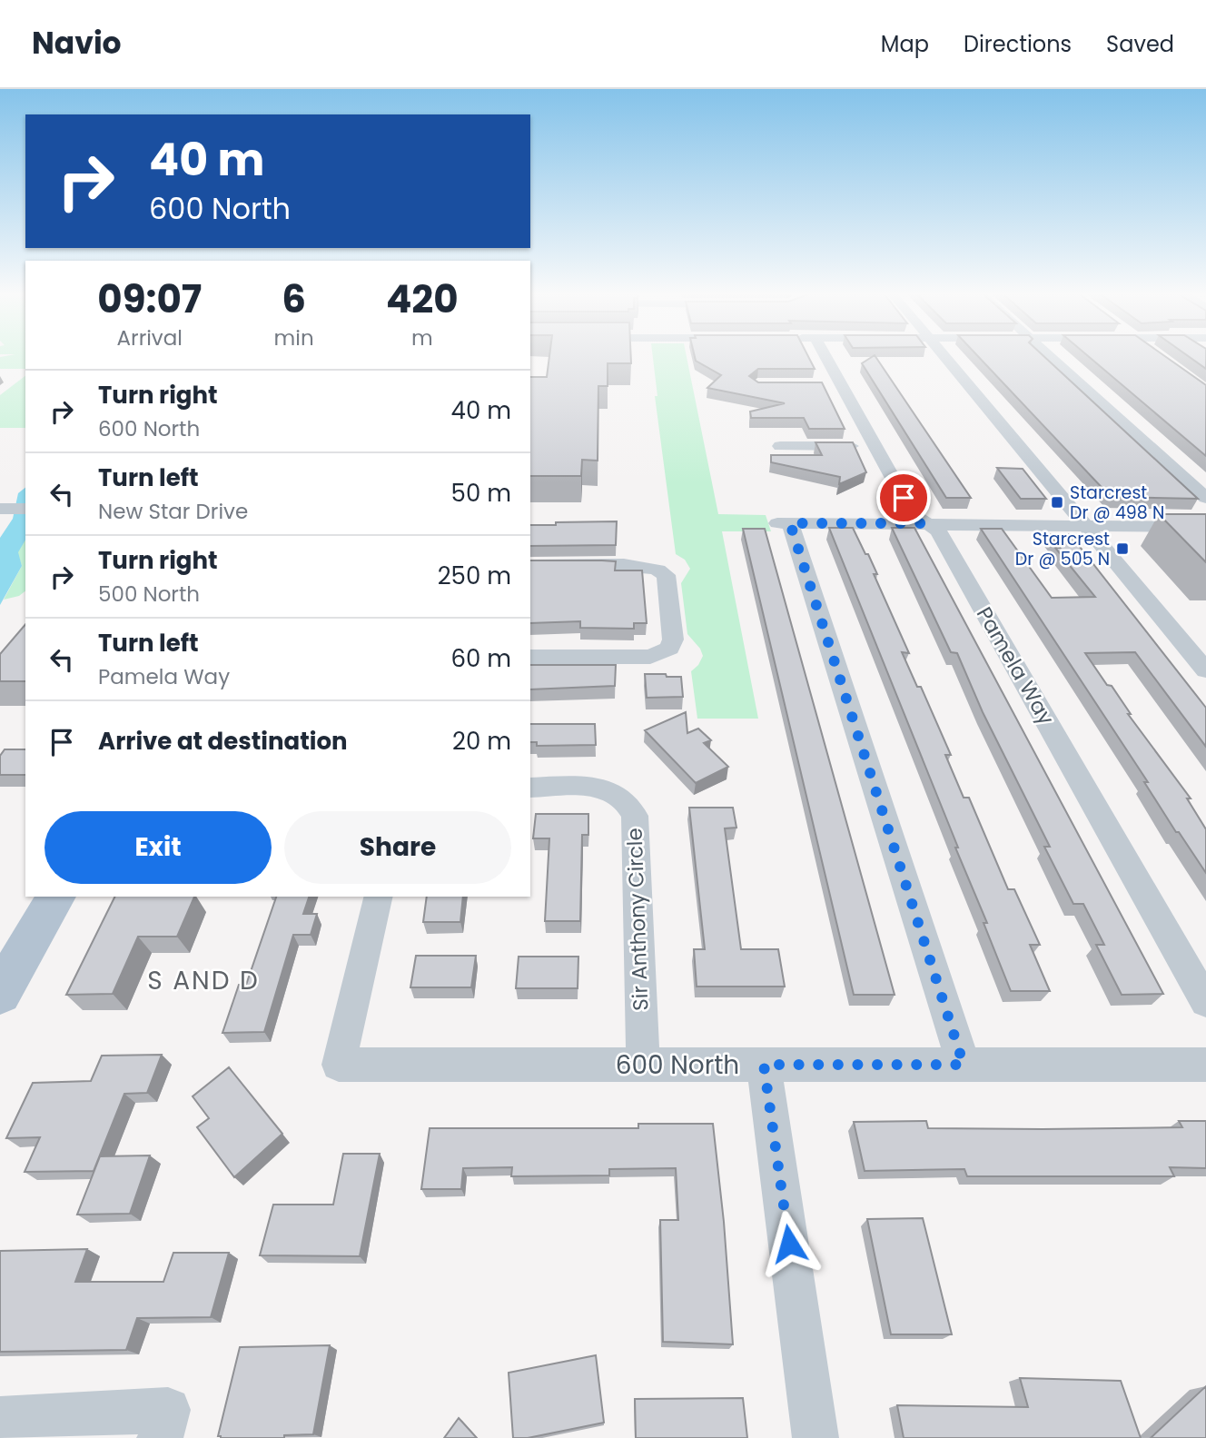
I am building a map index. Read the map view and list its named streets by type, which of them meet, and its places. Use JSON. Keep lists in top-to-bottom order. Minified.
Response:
{"streets":{"street":["Pamela Way","Sir Anthony Circle","600 North"]},"crossings":[["Sir Anthony Circle","600 North"]],"districts":["S AND D"],"places":{"transit":["Starcrest Dr @ 498 N","Starcrest Dr @ 505 N"]},"page":{"header":"Navio","nav":["Map","Directions","Saved"],"turn":["40 m","600 North"],"eta":["09:07","Arrival","6","min","420","m"],"list":[{"name":"Turn right","note":"600 North","value":"40 m"},{"name":"Turn left","note":"New Star Drive","value":"50 m"},{"name":"Turn right","note":"500 North","value":"250 m"},{"name":"Turn left","note":"Pamela Way","value":"60 m"},{"name":"Arrive at destination","value":"20 m"}],"buttons":["Exit","Share"]}}
